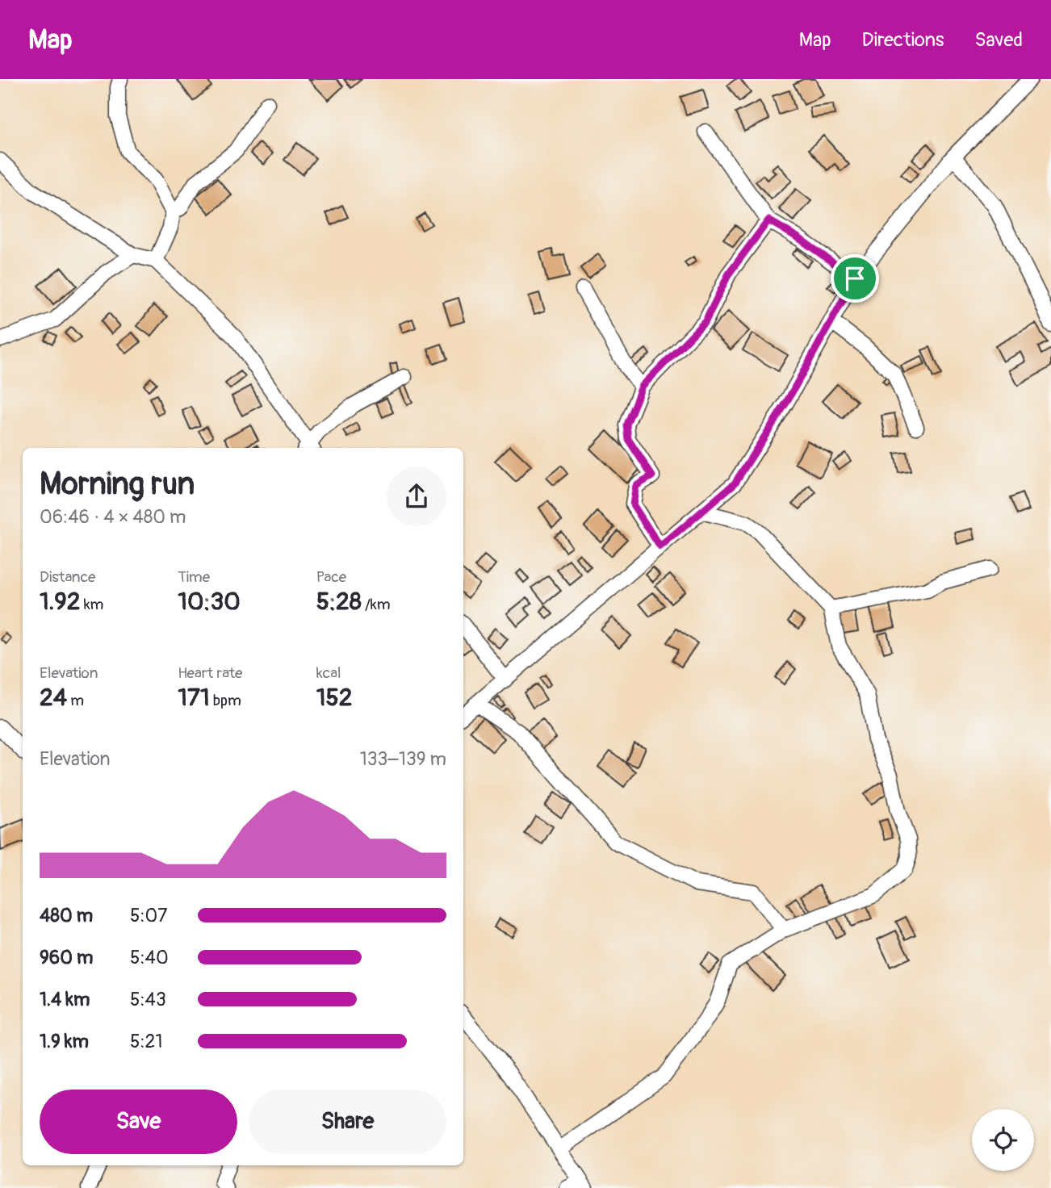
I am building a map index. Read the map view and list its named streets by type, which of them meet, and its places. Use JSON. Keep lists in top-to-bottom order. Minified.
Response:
{"page":{"header":"Map","nav":["Map","Directions","Saved"],"heading":["Morning run","06:46 · 4 × 480 m"],"stats":[["Distance","1.92 km"],["Time","10:30"],["Pace","5:28 /km"],["Elevation","24 m"],["Heart rate","171 bpm"],["kcal","152"]],"chart":["Elevation","133–139 m"],"list":[{"name":"480 m","note":"5:07"},{"name":"960 m","note":"5:40"},{"name":"1.4 km","note":"5:43"},{"name":"1.9 km","note":"5:21"}],"buttons":["Save","Share"]}}
